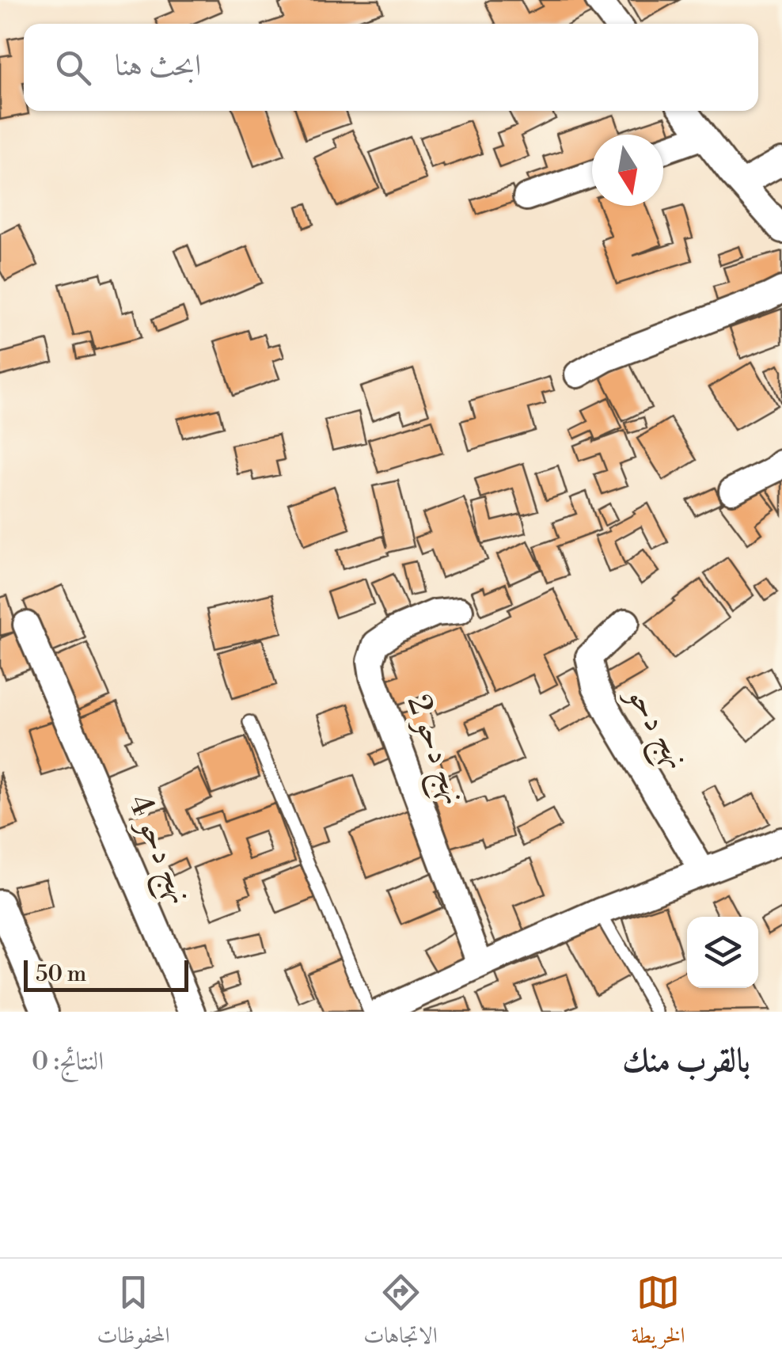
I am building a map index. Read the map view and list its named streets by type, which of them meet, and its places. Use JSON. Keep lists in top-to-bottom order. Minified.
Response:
{"streets":{"street":["نهج دحو","نهج دحو 2","نهج دحو 4"]},"scale_bar":"50 m","north":"bottom","page":{"search":"ابحث هنا","scale":"50 m","heading":["بالقرب منك","النتائج: 0"],"nav":["الخريطة","الاتجاهات","المحفوظات"]}}
